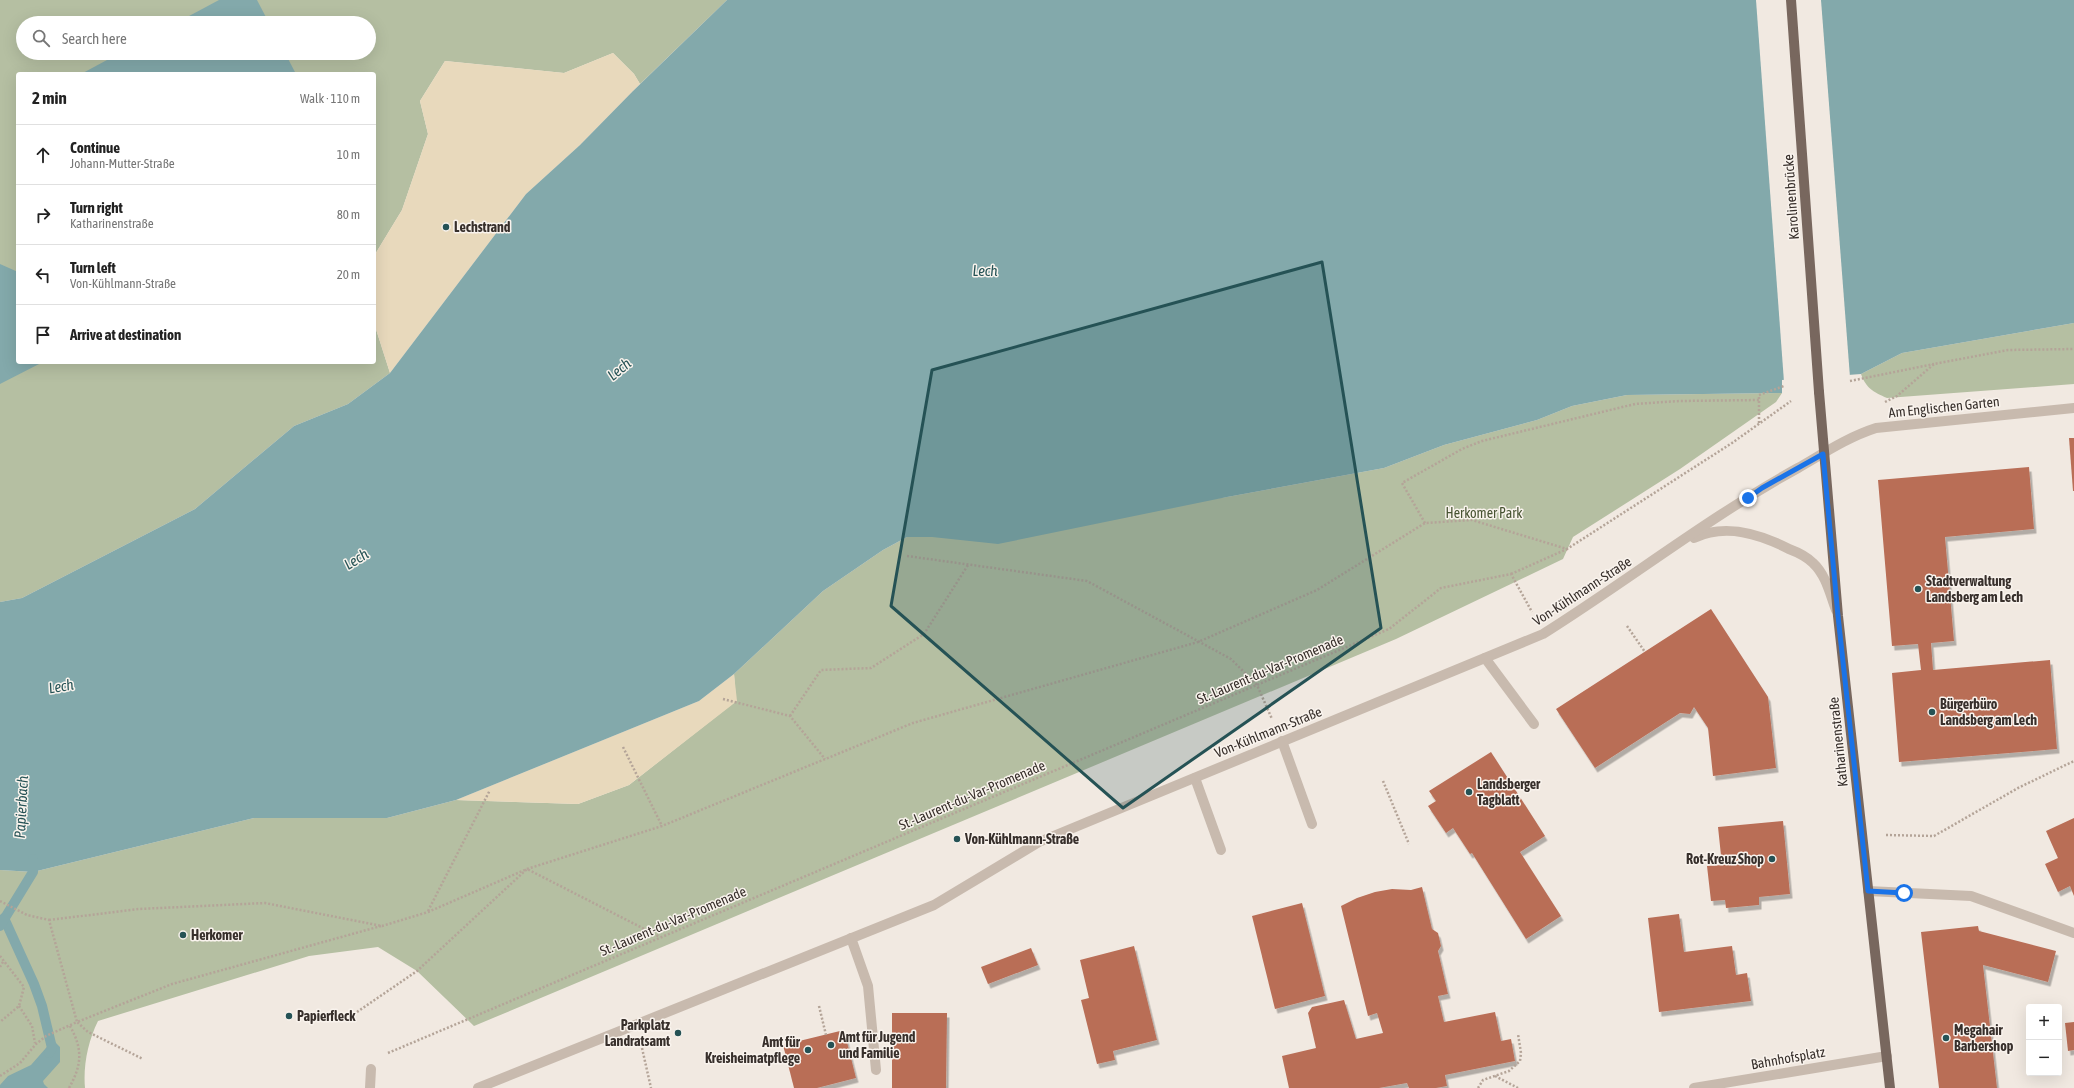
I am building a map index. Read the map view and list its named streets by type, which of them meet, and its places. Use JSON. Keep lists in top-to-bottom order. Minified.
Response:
{"streets":{"main road":["Karolinenbrücke","Katharinenstraße"],"street":["Am Englischen Garten","Von-Kühlmann-Straße","Bahnhofsplatz"],"path":["St.-Laurent-du-Var-Promenade"]},"crossings":[["Karolinenbrücke","Katharinenstraße"],["Am Englischen Garten","Von-Kühlmann-Straße"],["Am Englischen Garten","Katharinenstraße"],["Von-Kühlmann-Straße","Katharinenstraße"],["Katharinenstraße","Bahnhofsplatz"]],"water":["Lech","Papierbach"],"parks":["Herkomer Park"],"places":["Lechstrand","Stadtverwaltung Landsberg am Lech","Bürgerbüro Landsberg am Lech","Landsberger Tagblatt","Von-Kühlmann-Straße","Rot-Kreuz Shop","Herkomer","Papierfleck","Parkplatz Landratsamt","Megahair Barbershop","Amt für Jugend und Familie","Amt für Kreisheimatpflege"],"page":{"search":"Search here","heading":["2 min","Walk · 110 m"],"list":[["Continue","Johann-Mutter-Straße","10 m"],["Turn right","Katharinenstraße","80 m"],["Turn left","Von-Kühlmann-Straße","20 m"],"Arrive at destination"],"map_buttons":["+","−"]}}
